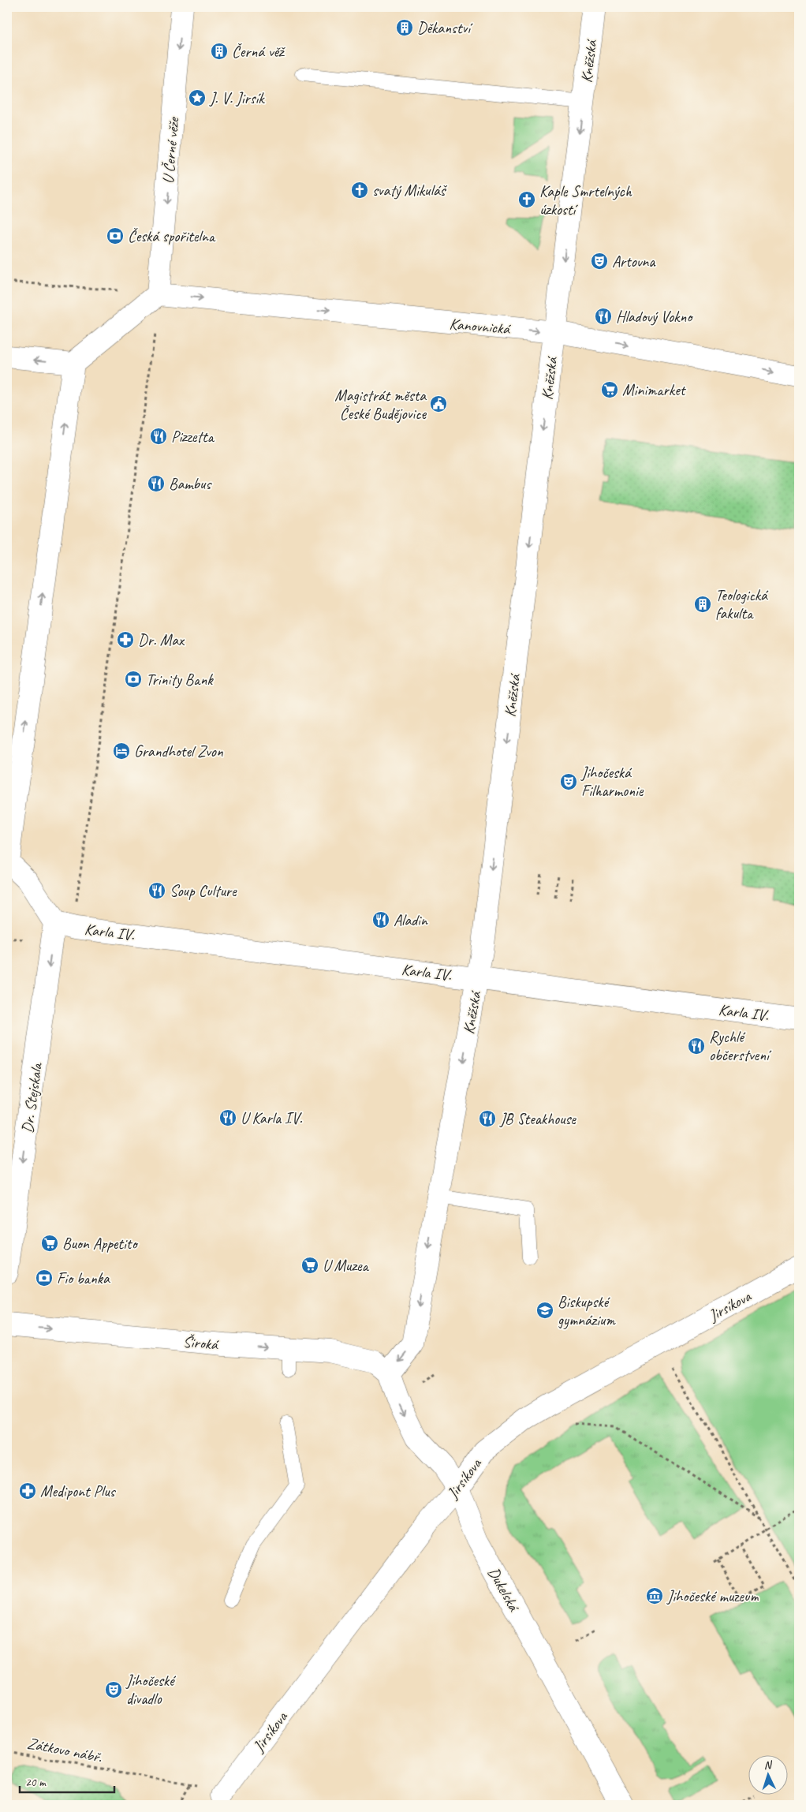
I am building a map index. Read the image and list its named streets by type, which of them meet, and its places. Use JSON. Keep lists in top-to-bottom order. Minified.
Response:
{"streets":{"street":["Kněžská","U Černé věže","Kanovnická","Karla IV.","Dr. Stejskala","Jirsíkova","Široká","Dukelská"],"path":["Zátkovo nábř."]},"crossings":[["Kněžská","Kanovnická"],["Kněžská","Karla IV."],["Kněžská","Široká"],["Kněžská","Dukelská"],["U Černé věže","Kanovnická"],["Karla IV.","Dr. Stejskala"],["Jirsíkova","Dukelská"],["Široká","Dukelská"]],"one_way":["Kněžská","U Černé věže","Kanovnická","Dr. Stejskala","Široká"],"places":{"building":["Děkanství","Černá věž","Teologická fakulta"],"place":["J. V. Jirsík"],"church":["svatý Mikuláš","Kaple Smrtelných úzkostí"],"bank":["Česká spořitelna","Trinity Bank","Fio banka"],"theatre":["Artovna","Jihočeská Filharmonie","Jihočeské divadlo"],"restaurant":["Hladový Vokno","Pizzetta","Bambus","Soup Culture","Aladin","Rychlé občerstvení","U Karla IV.","JB Steakhouse"],"supermarket":["Minimarket","Buon Appetito","U Muzea"],"public building":["Magistrát města České Budějovice"],"pharmacy":["Dr. Max","Medipont Plus"],"hotel":["Grandhotel Zvon"],"school or university":["Biskupské gymnázium"],"museum":["Jihočeské muzeum"]},"scale_bar":"20 m","north":"top"}
